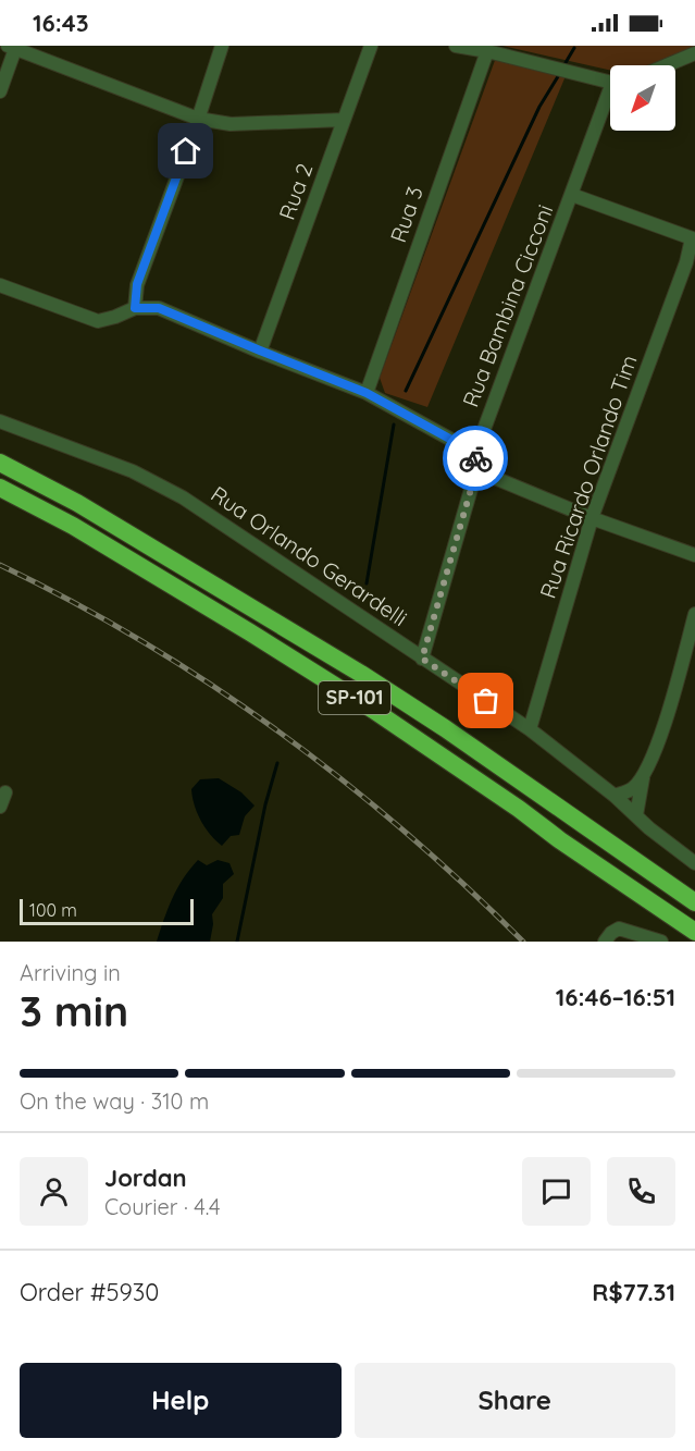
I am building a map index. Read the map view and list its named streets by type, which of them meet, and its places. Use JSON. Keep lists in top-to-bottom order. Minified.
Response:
{"streets":{"highway":["SP-101"],"street":["Rua 2","Rua 3","Rua Bambina Cicconi","Rua Ricardo Orlando Tim","Rua Orlando Gerardelli"]},"crossings":[["Rua Bambina Cicconi","Rua Orlando Gerardelli"],["Rua Ricardo Orlando Tim","Rua Orlando Gerardelli"]],"scale_bar":"100 m","north":"bottom left","page":{"status":"16:43","scale":"100 m","heading":["3 min","Arriving in","16:46–16:51"],"panel":["Jordan","Courier · 4.4","Order #5930","R$77.31"],"bar":"On the way · 310 m","buttons":["Help","Share"]}}
